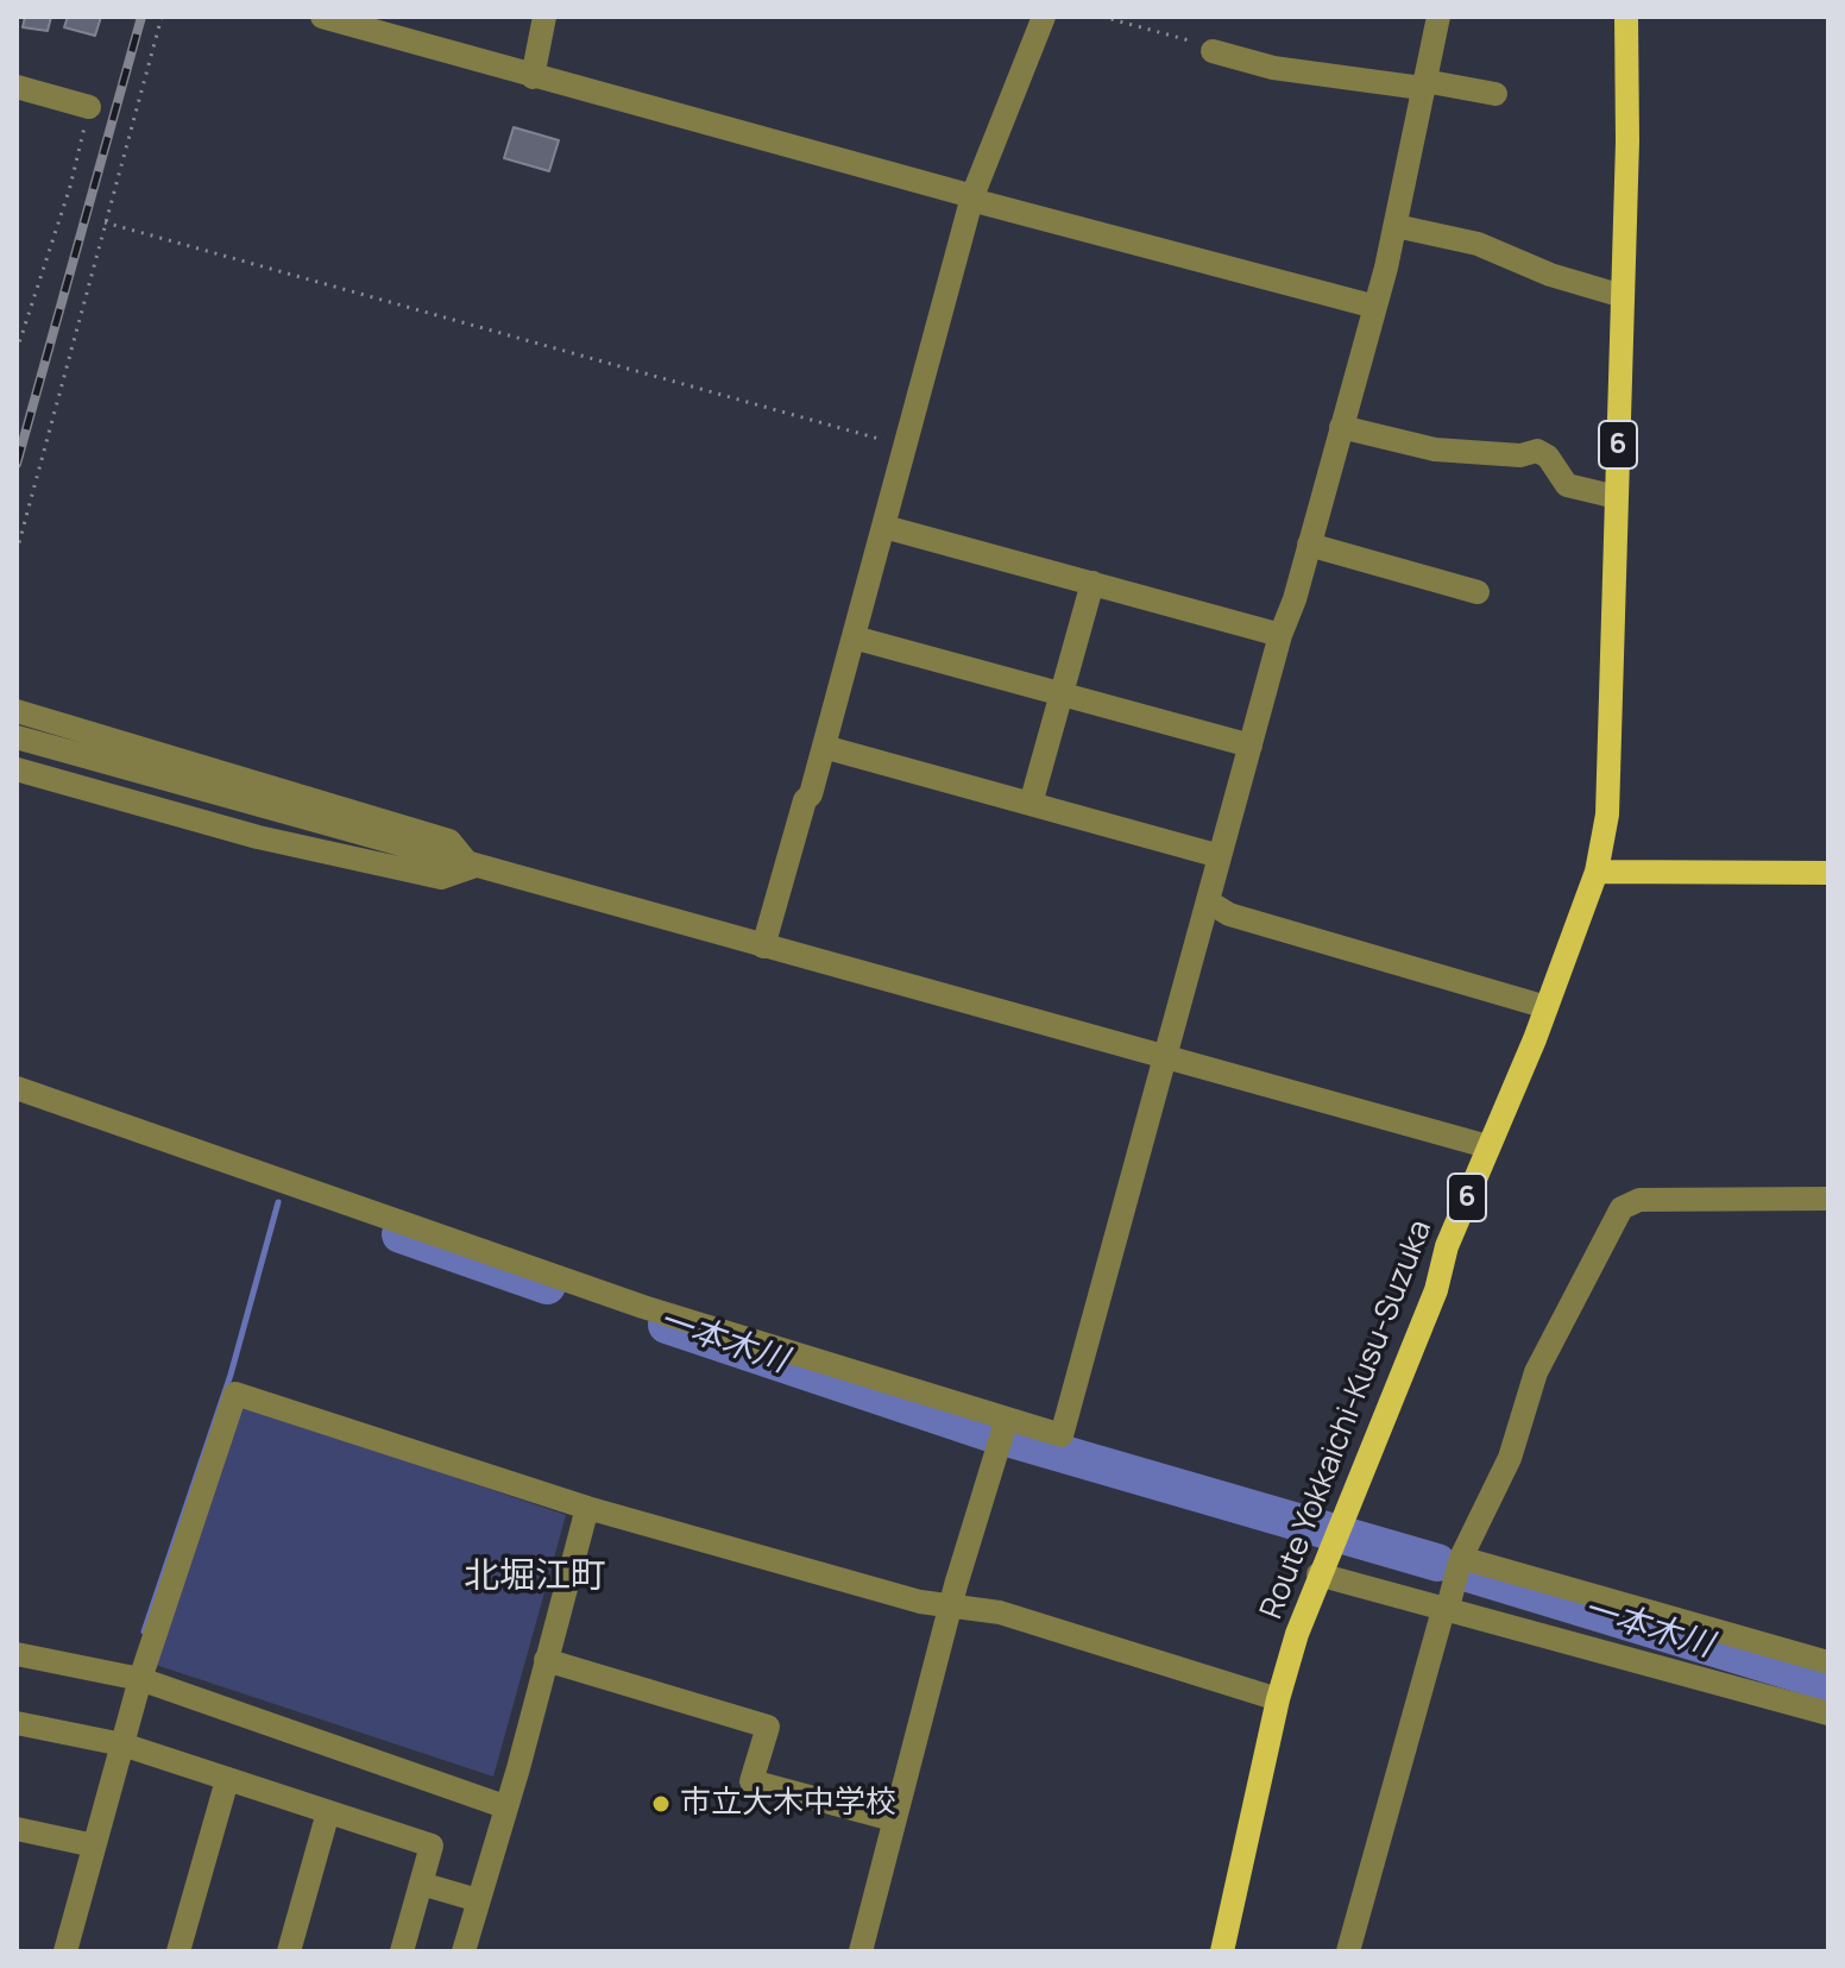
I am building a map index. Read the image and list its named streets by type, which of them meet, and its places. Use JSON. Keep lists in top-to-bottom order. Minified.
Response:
{"streets":{"main road":["6","Route Yokkaichi-Kusu-Suzuka"]},"districts":["北堀江町"],"water":["一本木川"],"places":["市立大木中学校"]}
